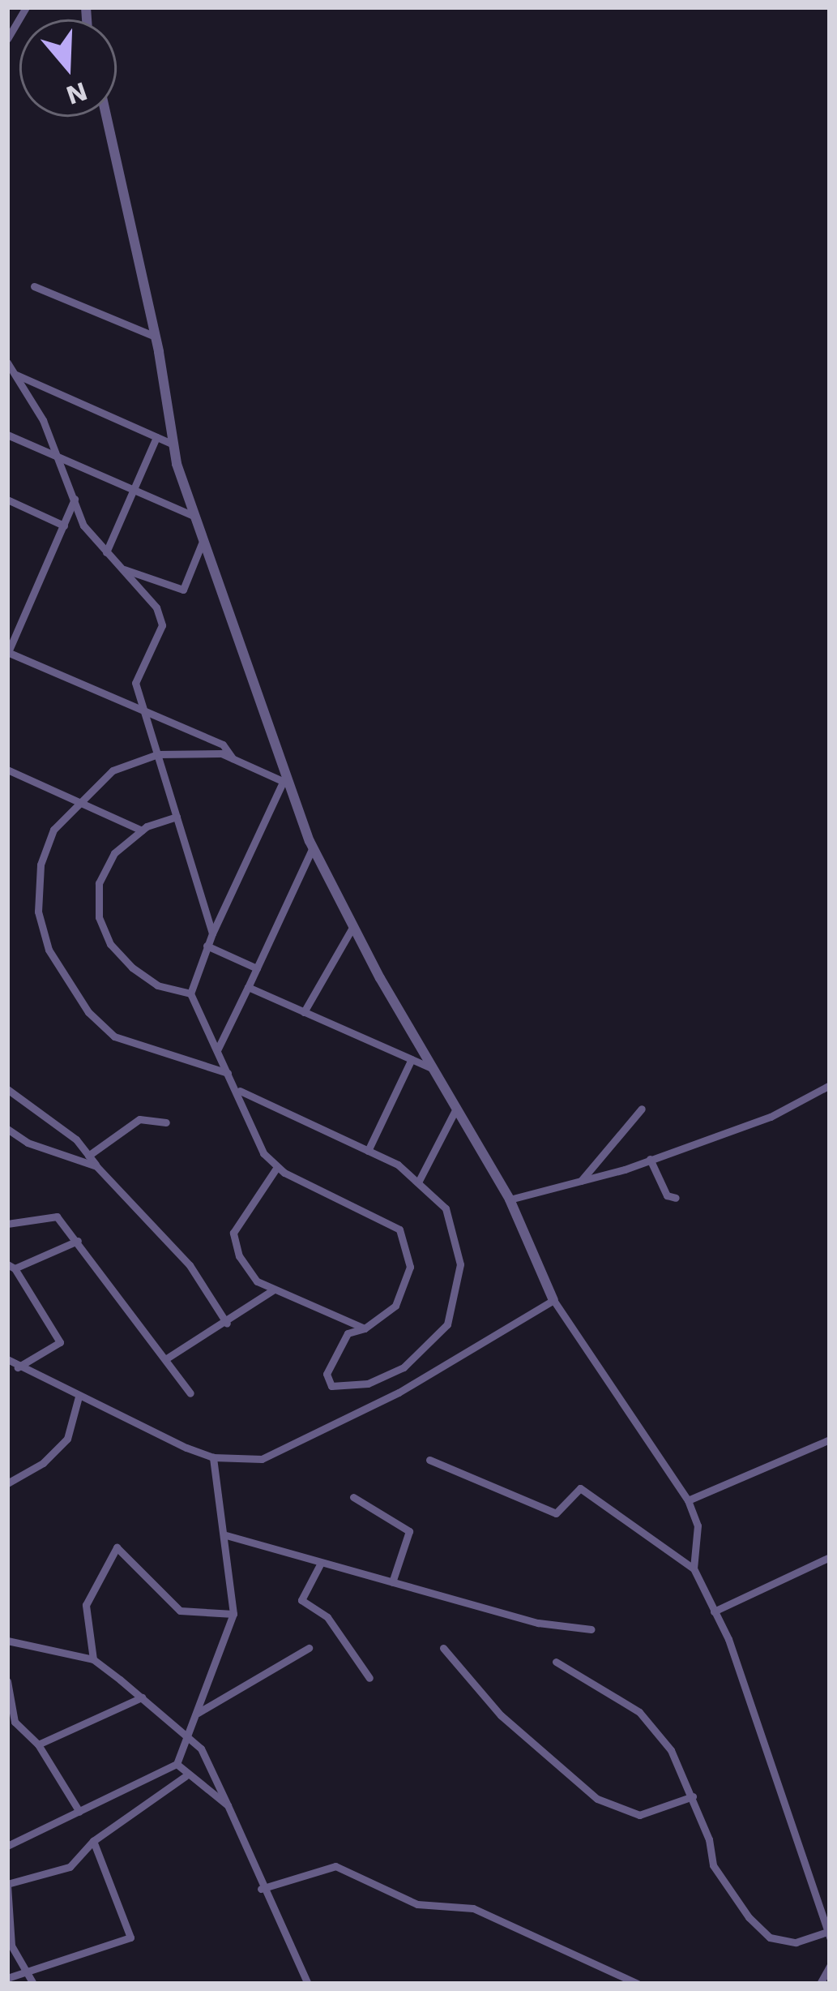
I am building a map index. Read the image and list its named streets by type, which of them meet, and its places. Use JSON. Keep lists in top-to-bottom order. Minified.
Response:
{"north":"bottom"}
